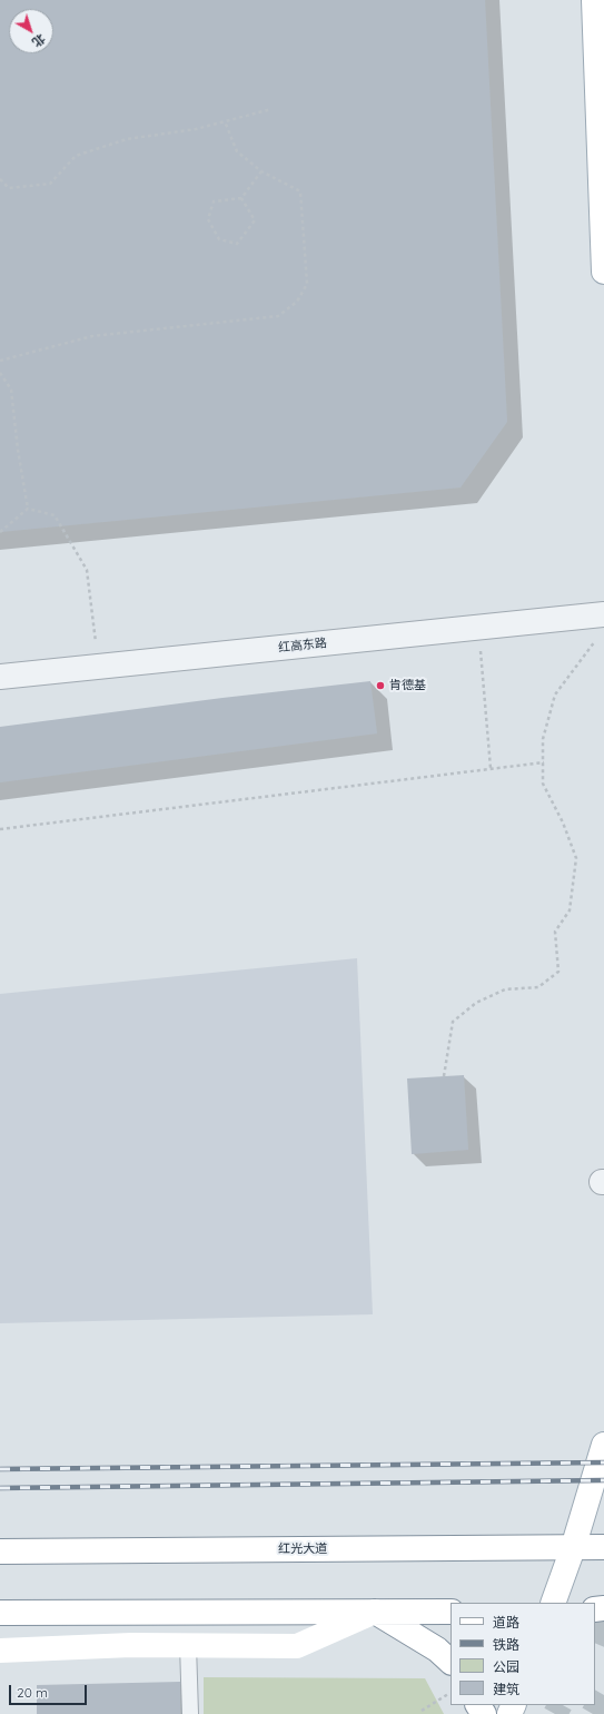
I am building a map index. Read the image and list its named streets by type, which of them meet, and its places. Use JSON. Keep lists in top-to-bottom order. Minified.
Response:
{"streets":{"main road":["红光大道"],"street":["红高东路"]},"places":["肯德基"],"legend":["道路","铁路","公园","建筑"],"scale_bar":"20 m","north":"bottom right"}
